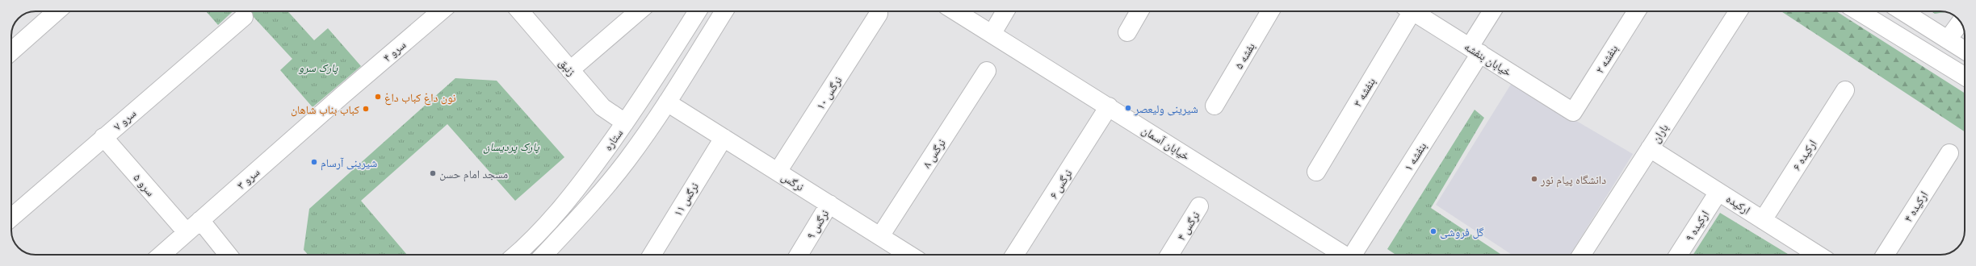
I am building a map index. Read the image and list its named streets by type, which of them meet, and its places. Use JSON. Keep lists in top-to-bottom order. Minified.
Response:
{"streets":{"street":["سرو ۴","بفشه ۵","خیابان بنفشه","بنفشه ۲","زنبق","بنفشه ۳","نرگس ۱۰","سرو ۷","باران","ستاره","خیابان آسمان","نرگس ۸","ارکیده ۶","بنفشه ۱","سرو ۳","نرگس","نرگس ۶","سرو ۵","نرگس ۱۱","ارکیده","ارکیده ۴","نرگس ۹","نرگس ۴","ارکیده ۹"]},"crossings":[["سرو ۴","سرو ۳"],["خیابان بنفشه","بنفشه ۲"],["خیابان بنفشه","بنفشه ۱"],["زنبق","ستاره"],["نرگس ۱۰","نرگس"],["سرو ۷","سرو ۵"],["باران","ارکیده"],["ستاره","نرگس"],["خیابان آسمان","نرگس ۶"],["نرگس ۸","نرگس"],["ارکیده ۶","ارکیده"],["سرو ۳","سرو ۵"],["نرگس","نرگس ۱۱"],["نرگس","نرگس ۹"],["ارکیده","ارکیده ۹"]],"parks":["پارک سرو","پارک پردیسان"],"places":["نون داغ کباب داغ","شیرینی ولیعصر","کباب بناب شاهان","شیرینی آرسام","مسجد امام حسن","دانشگاه پیام نور","گل فروشی"]}
